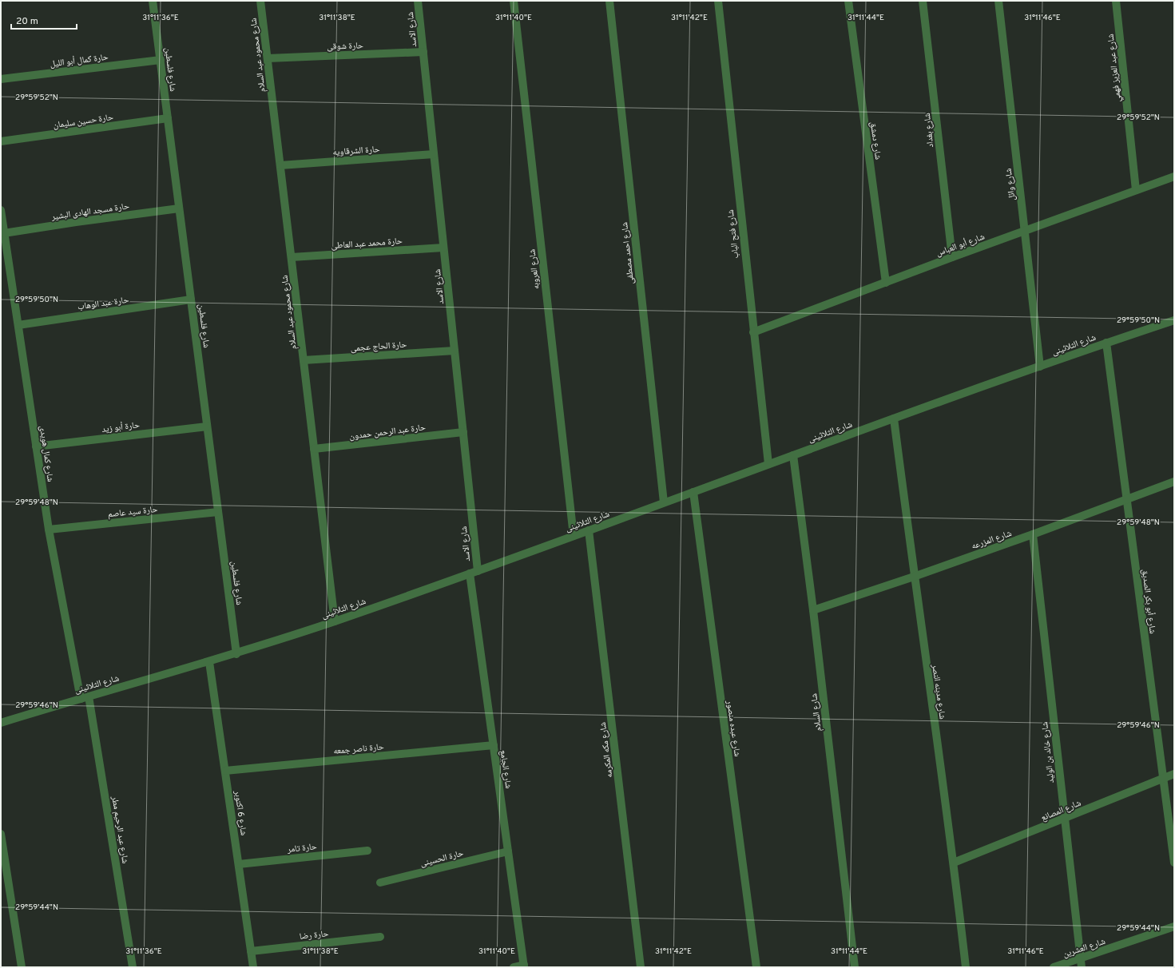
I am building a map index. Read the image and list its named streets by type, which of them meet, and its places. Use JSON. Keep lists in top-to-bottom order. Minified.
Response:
{"streets":{"street":["شارع الاسد","حارة شوقى","شارع محمود عبد السلام","حارة كمال أبو الليل","شارع عبد العزيز فهمي","شارع فلسطين","حارة حسين سليمان","شارع بغداد","شارع دمشق","حارة الشرقاويه","شارع وائل","حارة مسجد الهادى البشير","شارع فتح الباب","حارة محمد عبد العاطى","شارع أبو العباس","شارع احمد مصطفى","شارع العروبه","حارة عبد الوهاب","شارع الثلاثينى","حارة الحاج عجمى","حارة أبو زيد","حارة عبد الرحمن حمدون","شارع كمال هويدى","حارة سيد عاصم","شارع المزرعه","شارع أبو بكر الصديق","شارع مدينه النصر","شارع السلام","شارع عبده منصور","حارة ناصر جمعه","شارع مكه المكرمه","شارع خالد بن الوليد","شارع الجامع","شارع المصانع","شارع 6 اكتوبر","شارع عبد الرحيم مطر","حارة تامر","حارة الحسينى","حارة رضا","شارع العشرين"]},"crossings":[["شارع الاسد","حارة شوقى"],["شارع الاسد","حارة الشرقاويه"],["شارع الاسد","حارة محمد عبد العاطى"],["شارع الاسد","شارع الثلاثينى"],["شارع الاسد","حارة الحاج عجمى"],["شارع الاسد","حارة عبد الرحمن حمدون"],["شارع الاسد","شارع الجامع"],["حارة شوقى","شارع محمود عبد السلام"],["شارع محمود عبد السلام","حارة الشرقاويه"],["شارع محمود عبد السلام","حارة محمد عبد العاطى"],["شارع محمود عبد السلام","شارع الثلاثينى"],["شارع محمود عبد السلام","حارة الحاج عجمى"],["شارع محمود عبد السلام","حارة عبد الرحمن حمدون"],["حارة كمال أبو الليل","شارع فلسطين"],["شارع عبد العزيز فهمي","شارع أبو العباس"],["شارع فلسطين","حارة حسين سليمان"],["شارع فلسطين","حارة مسجد الهادى البشير"],["شارع فلسطين","حارة عبد الوهاب"],["شارع فلسطين","شارع الثلاثينى"],["شارع فلسطين","حارة أبو زيد"],["شارع فلسطين","حارة سيد عاصم"],["شارع بغداد","شارع أبو العباس"],["شارع دمشق","شارع أبو العباس"],["شارع وائل","شارع أبو العباس"],["شارع وائل","شارع الثلاثينى"],["حارة مسجد الهادى البشير","شارع كمال هويدى"],["شارع فتح الباب","شارع أبو العباس"],["شارع فتح الباب","شارع الثلاثينى"],["شارع احمد مصطفى","شارع الثلاثينى"],["شارع العروبه","شارع الثلاثينى"],["حارة عبد الوهاب","شارع كمال هويدى"],["شارع الثلاثينى","شارع كمال هويدى"],["شارع الثلاثينى","شارع أبو بكر الصديق"],["شارع الثلاثينى","شارع مدينه النصر"],["شارع الثلاثينى","شارع السلام"],["شارع الثلاثينى","شارع عبده منصور"],["شارع الثلاثينى","شارع مكه المكرمه"],["شارع الثلاثينى","شارع الجامع"],["شارع الثلاثينى","شارع 6 اكتوبر"],["شارع الثلاثينى","شارع عبد الرحيم مطر"],["حارة أبو زيد","شارع كمال هويدى"],["شارع كمال هويدى","حارة سيد عاصم"],["شارع المزرعه","شارع أبو بكر الصديق"],["شارع المزرعه","شارع مدينه النصر"],["شارع المزرعه","شارع السلام"],["شارع المزرعه","شارع خالد بن الوليد"],["شارع أبو بكر الصديق","شارع المصانع"],["شارع مدينه النصر","شارع المصانع"],["حارة ناصر جمعه","شارع الجامع"],["حارة ناصر جمعه","شارع 6 اكتوبر"],["شارع خالد بن الوليد","شارع المصانع"],["شارع خالد بن الوليد","شارع العشرين"],["شارع الجامع","حارة الحسينى"],["شارع 6 اكتوبر","حارة تامر"],["شارع 6 اكتوبر","حارة رضا"]],"scale_bar":"20 m","coordinates":["31°11'36\"E","31°11'38\"E","31°11'40\"E","31°11'42\"E","31°11'44\"E","31°11'46\"E","29°59'52\"N","29°59'50\"N","29°59'48\"N","29°59'46\"N","29°59'44\"N"]}
